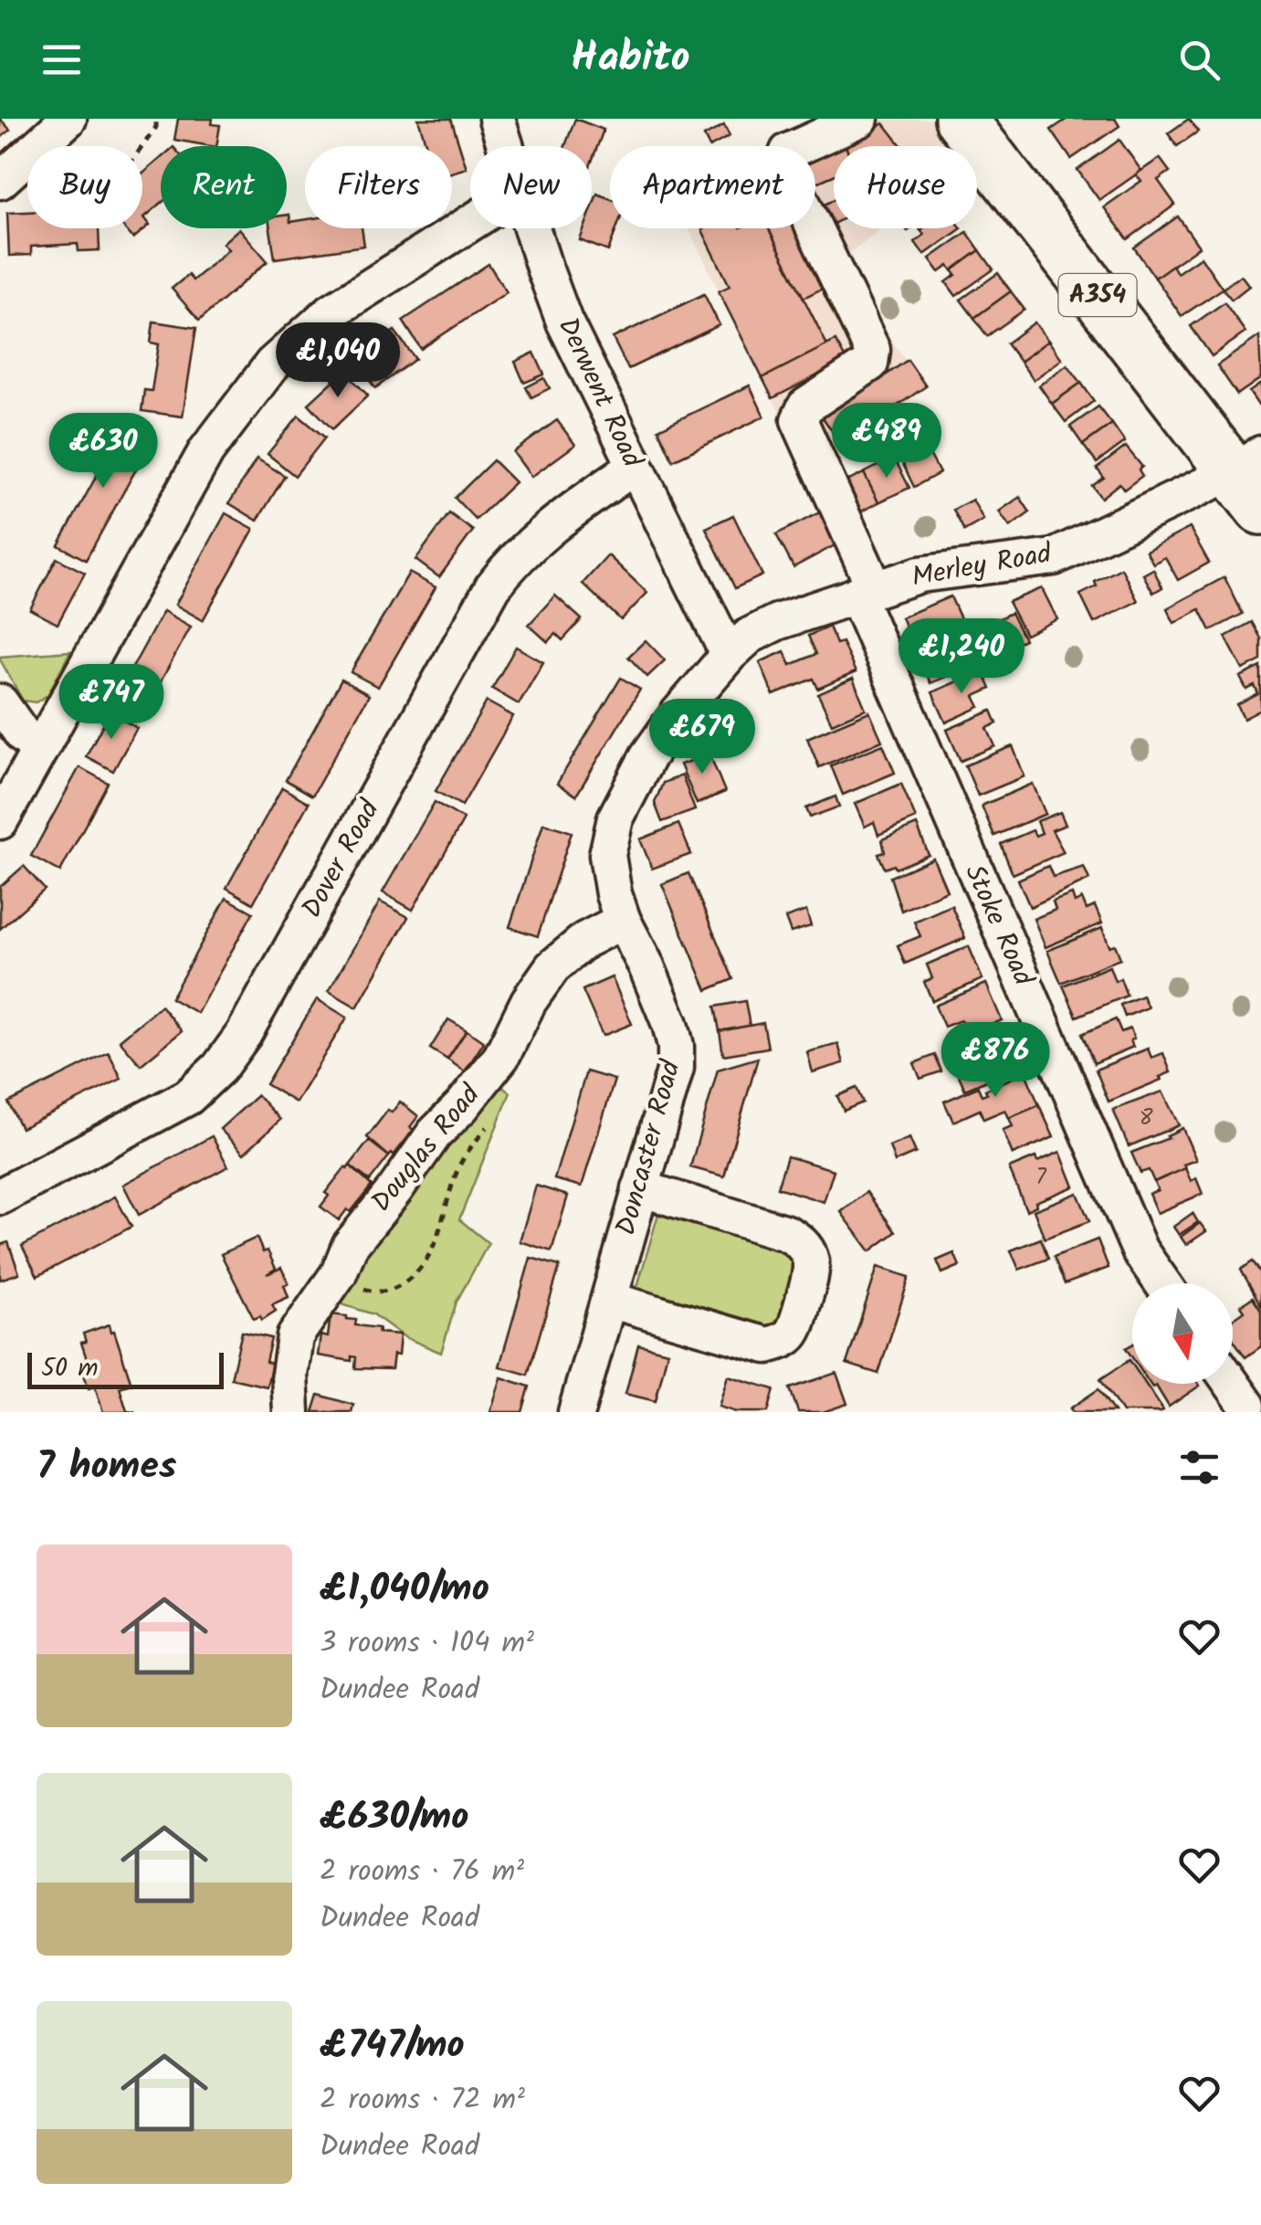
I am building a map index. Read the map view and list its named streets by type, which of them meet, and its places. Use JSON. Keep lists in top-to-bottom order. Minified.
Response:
{"streets":{"highway":["A354"],"street":["Derwent Road","Merley Road","Dover Road","Stoke Road","Doncaster Road","Douglas Road"]},"crossings":[["A354","Merley Road"],["Derwent Road","Merley Road"],["Derwent Road","Dover Road"],["Derwent Road","Doncaster Road"],["Merley Road","Stoke Road"],["Merley Road","Doncaster Road"],["Doncaster Road","Douglas Road"]],"house_numbers":["8","7"],"scale_bar":"50 m","north":"bottom","page":{"header":"Habito","chip":["Buy","Rent","Filters","New","Apartment","House"],"price":["£1,040","£489","£630","£1,240","£747","£679","£876"],"scale":"50 m","heading":"7 homes","list":[{"name":"£1,040/mo","note":"3 rooms · 104 m² · Dundee Road"},{"name":"£630/mo","note":"2 rooms · 76 m² · Dundee Road"},{"name":"£747/mo","note":"2 rooms · 72 m² · Dundee Road"}]}}
